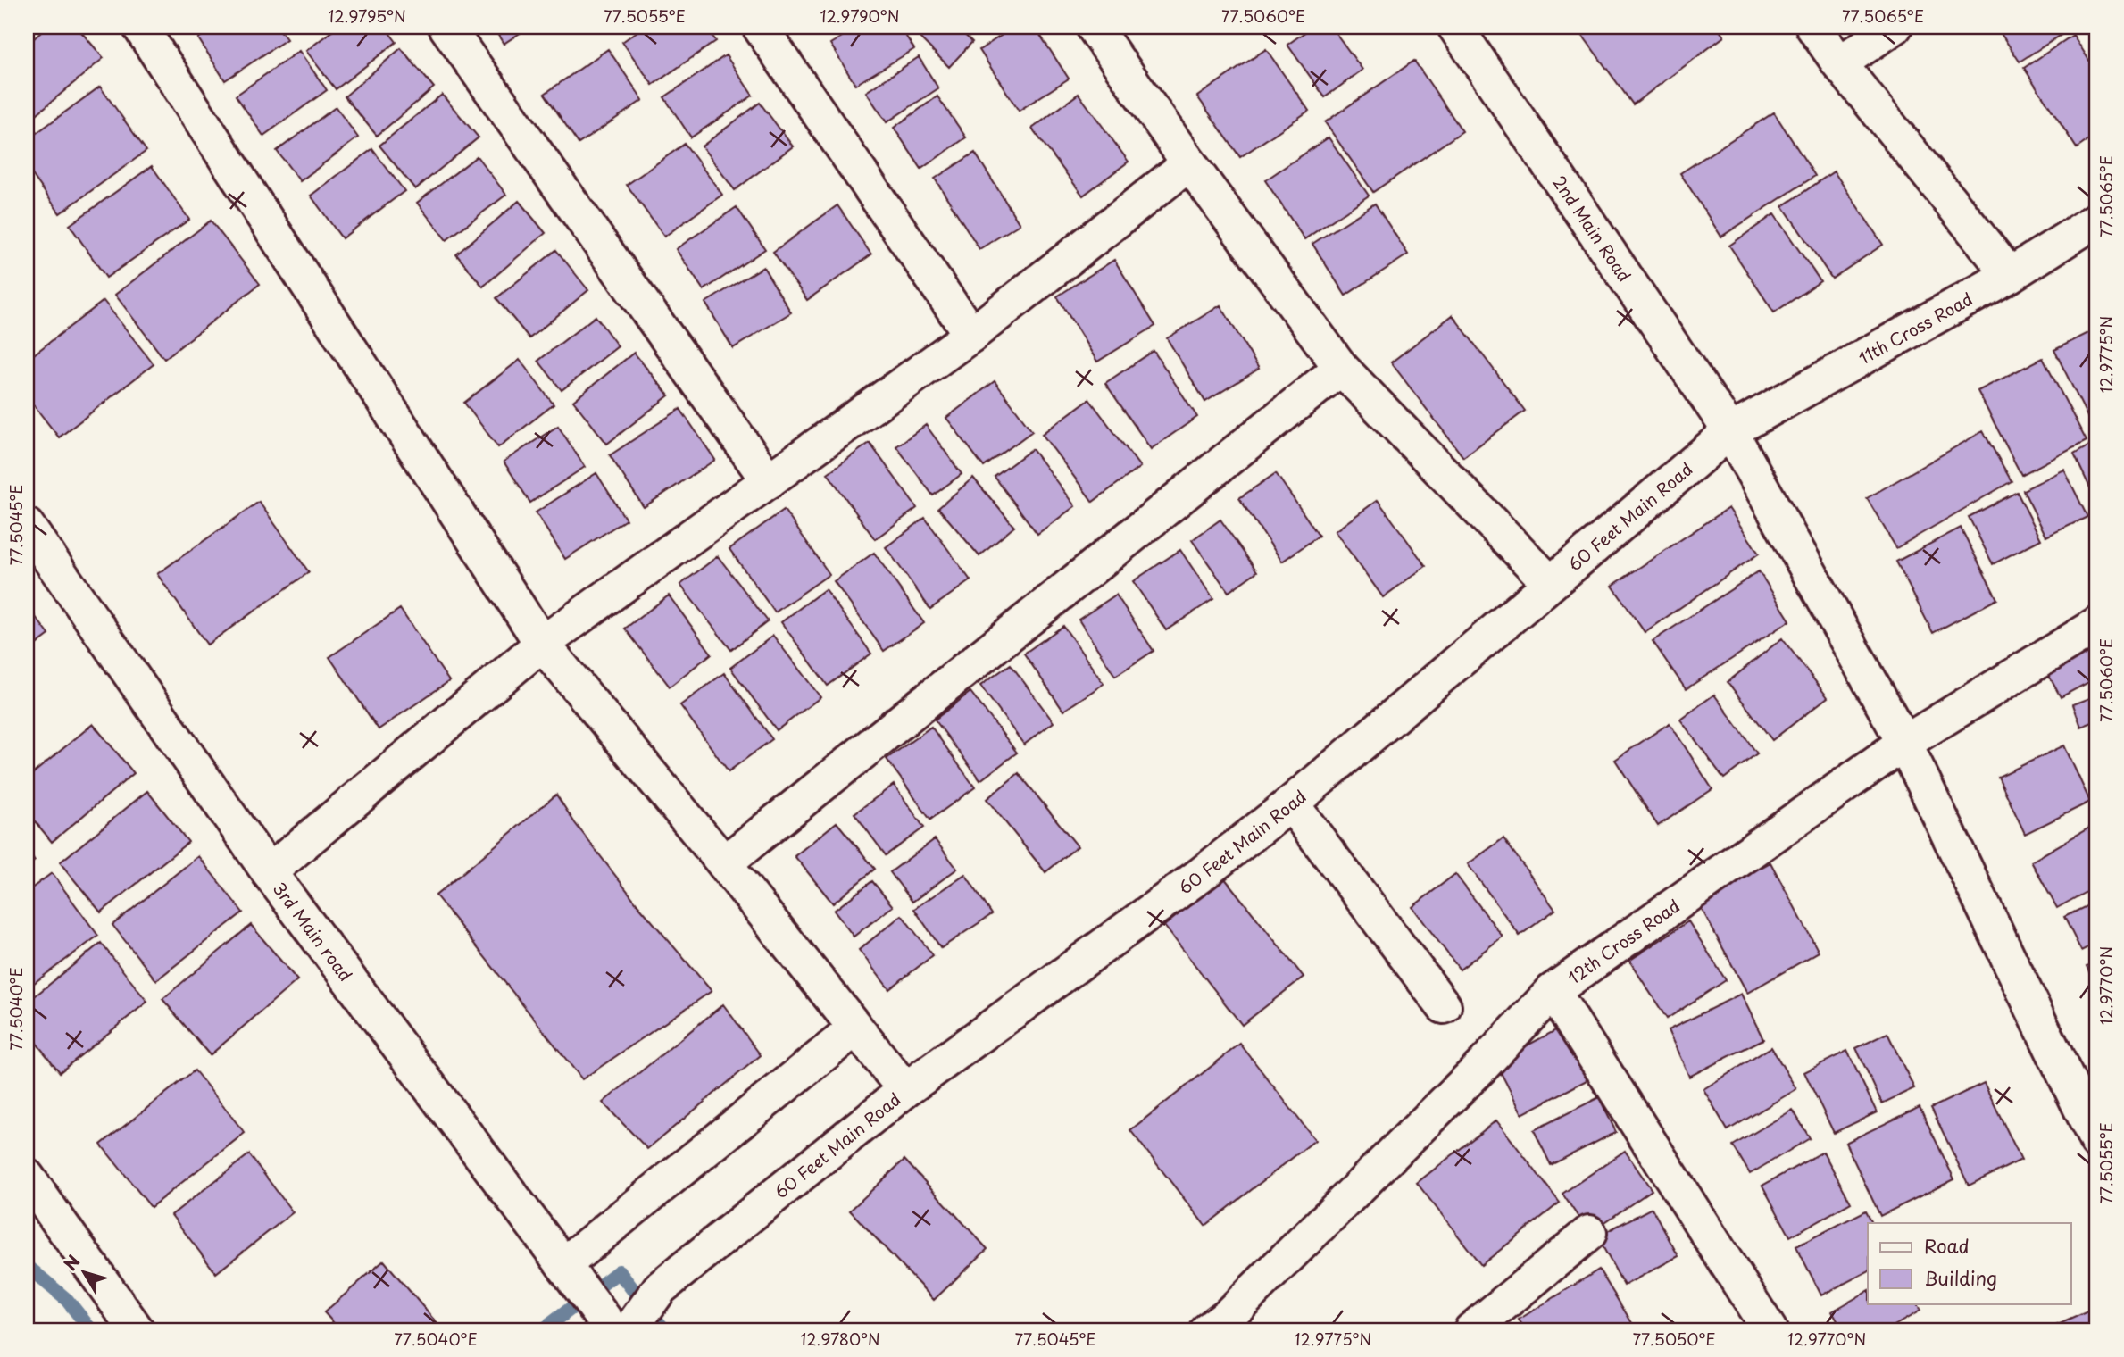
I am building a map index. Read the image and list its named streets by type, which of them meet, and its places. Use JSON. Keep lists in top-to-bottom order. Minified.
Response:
{"streets":{"street":["2nd Main Road","11th Cross Road","60 Feet Main Road","3rd Main road","12th Cross Road"]},"crossings":[["2nd Main Road","11th Cross Road"],["2nd Main Road","60 Feet Main Road"],["2nd Main Road","12th Cross Road"],["11th Cross Road","60 Feet Main Road"],["60 Feet Main Road","3rd Main road"]],"legend":["Road","Building"],"north":"top left","coordinates":["12.9795°N","77.5055°E","12.9790°N","77.5060°E","77.5065°E","12.9775°N","77.5045°E","12.9770°N","77.5040°E","12.9780°N","77.5050°E"]}
